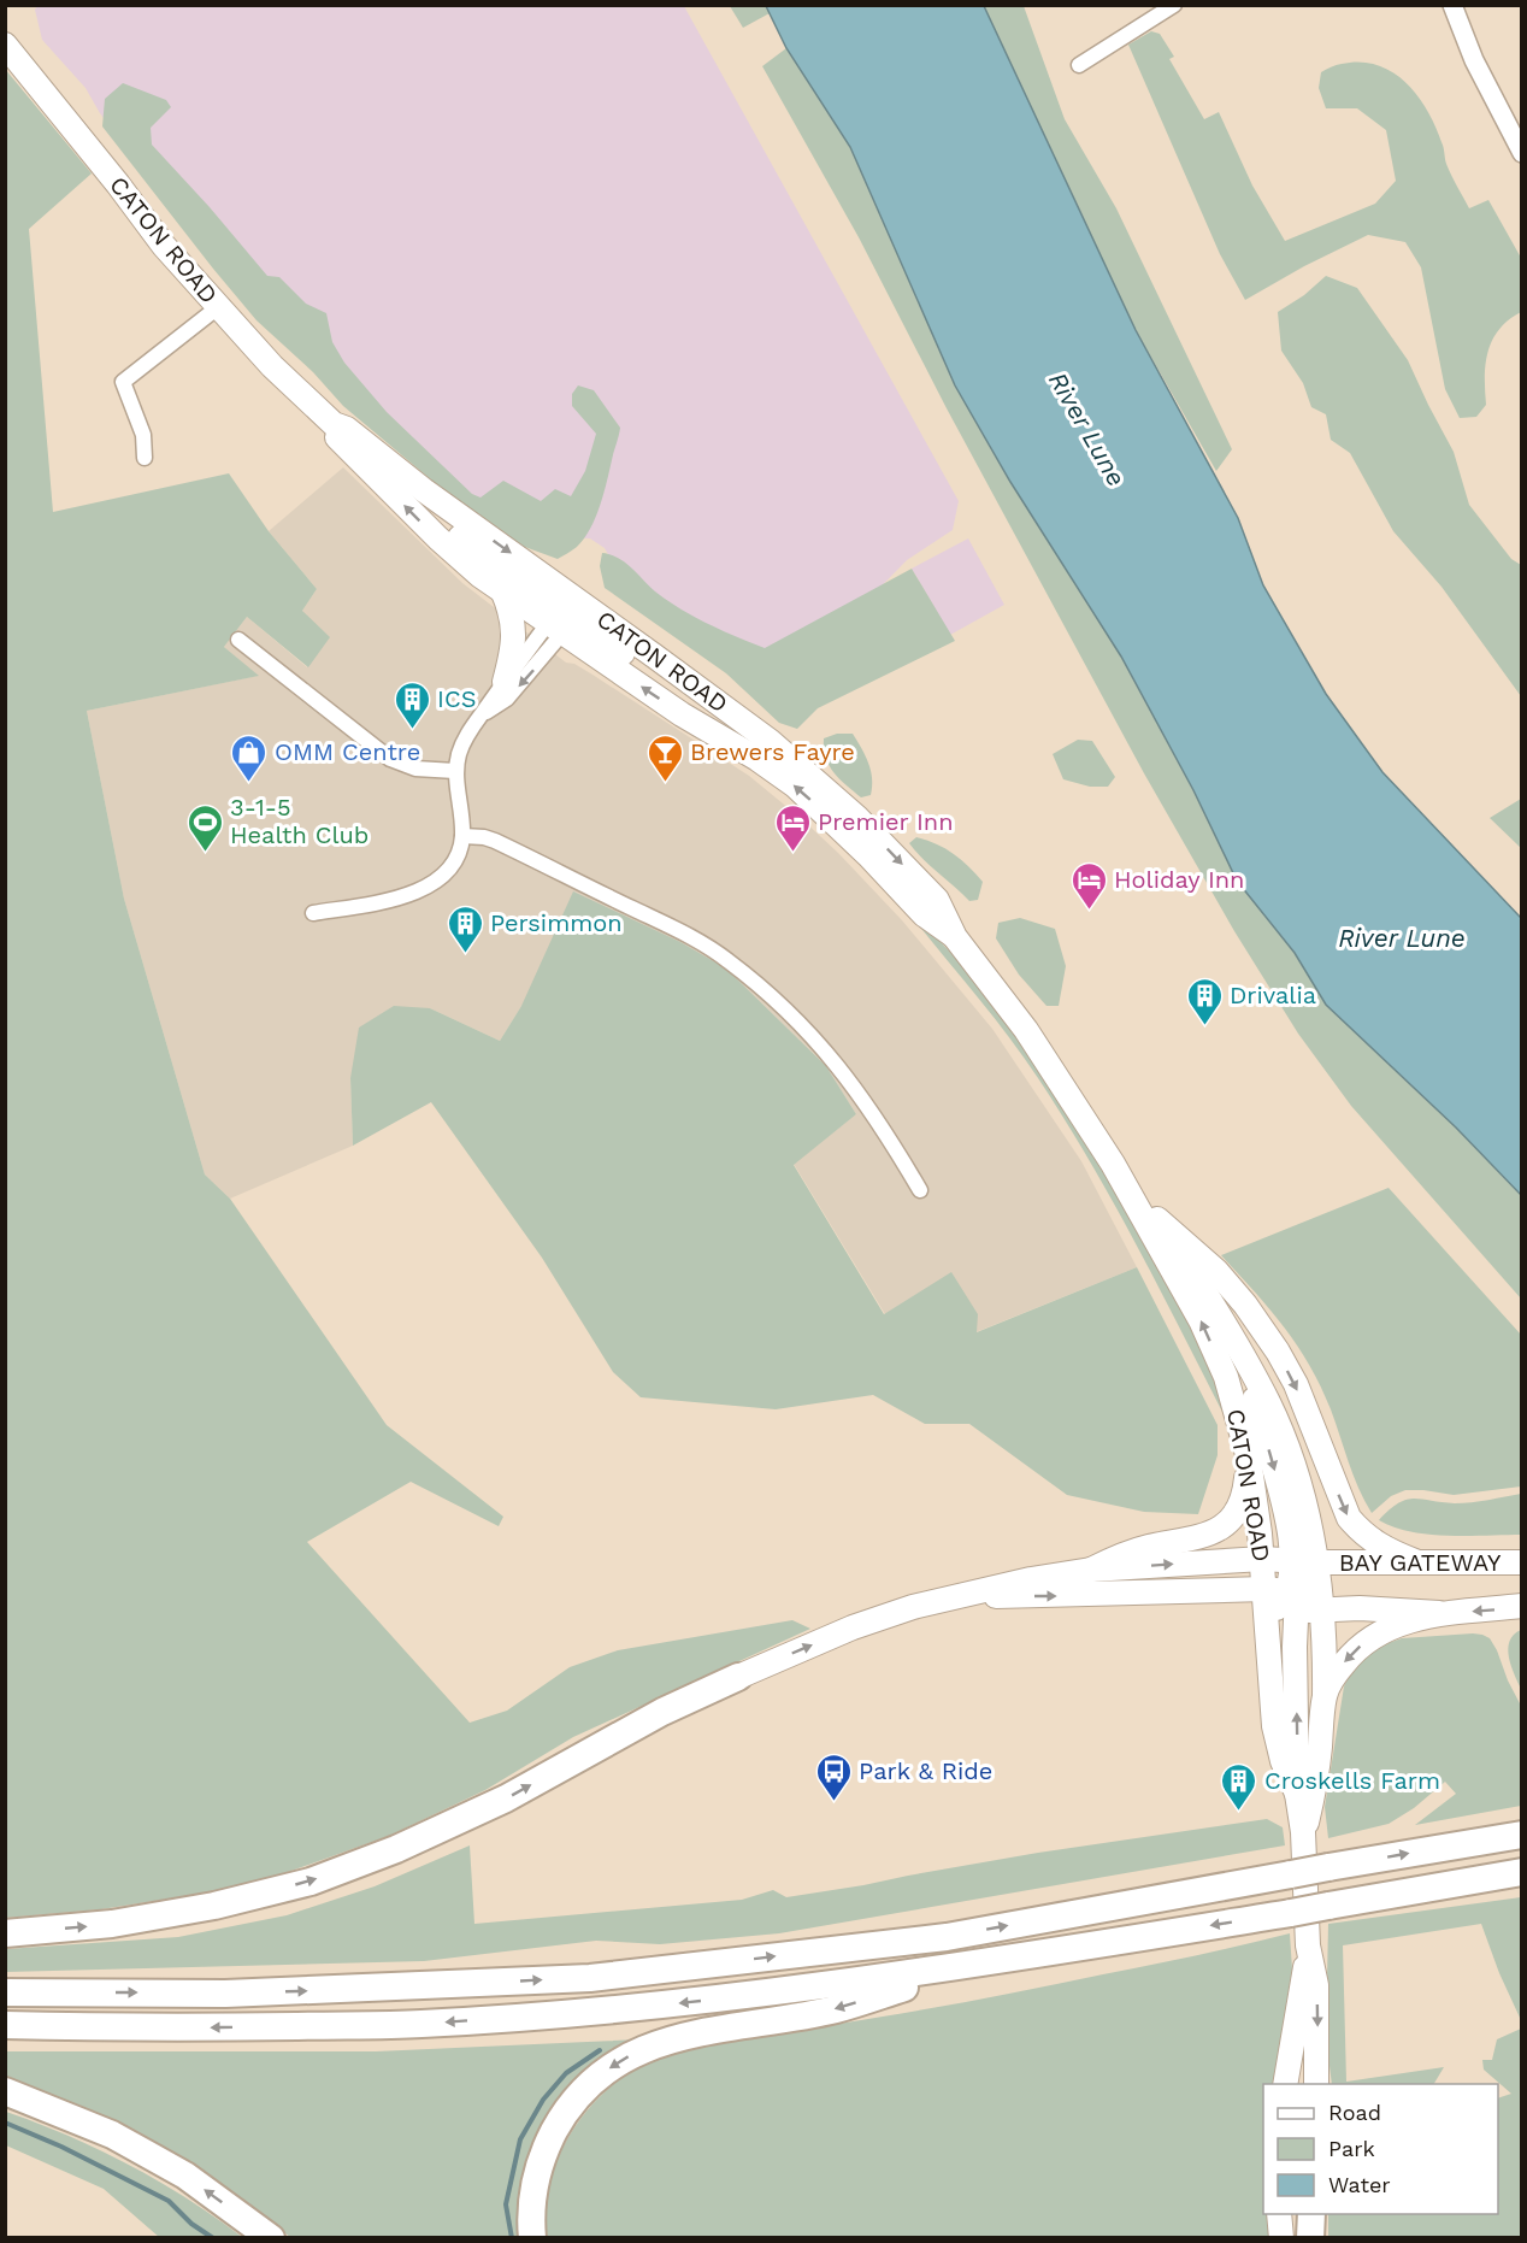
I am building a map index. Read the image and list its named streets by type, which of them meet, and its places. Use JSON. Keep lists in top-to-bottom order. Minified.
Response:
{"streets":{"main road":["CATON ROAD","BAY GATEWAY"]},"crossings":[["CATON ROAD","BAY GATEWAY"]],"water":["River Lune"],"places":{"building":["ICS","Persimmon","Drivalia","Croskells Farm"],"shop":["OMM Centre"],"bar":["Brewers Fayre"],"sports":["3-1-5 Health Club"],"hotel":["Premier Inn","Holiday Inn"],"bus stop":["Park & Ride"]},"legend":["Road","Park","Water"]}
